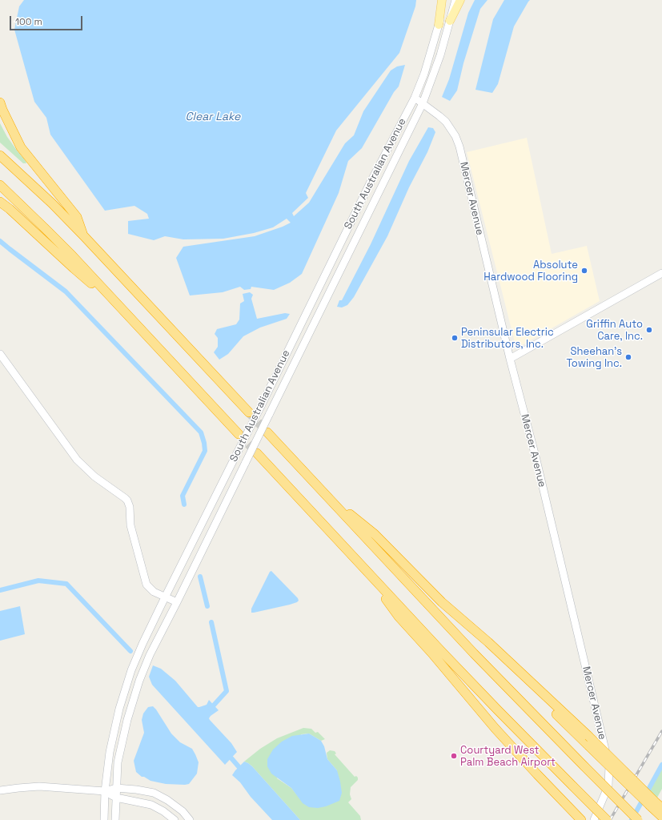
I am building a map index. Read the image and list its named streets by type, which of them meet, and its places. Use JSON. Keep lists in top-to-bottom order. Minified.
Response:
{"streets":{"main road":["South Australian Avenue","Mercer Avenue"]},"crossings":[["South Australian Avenue","Mercer Avenue"]],"water":["Clear Lake"],"places":["Absolute Hardwood Flooring","Griffin Auto Care, Inc.","Peninsular Electric Distributors, Inc.","Sheehan's Towing Inc.","Courtyard West Palm Beach Airport"],"scale_bar":"100 m"}
